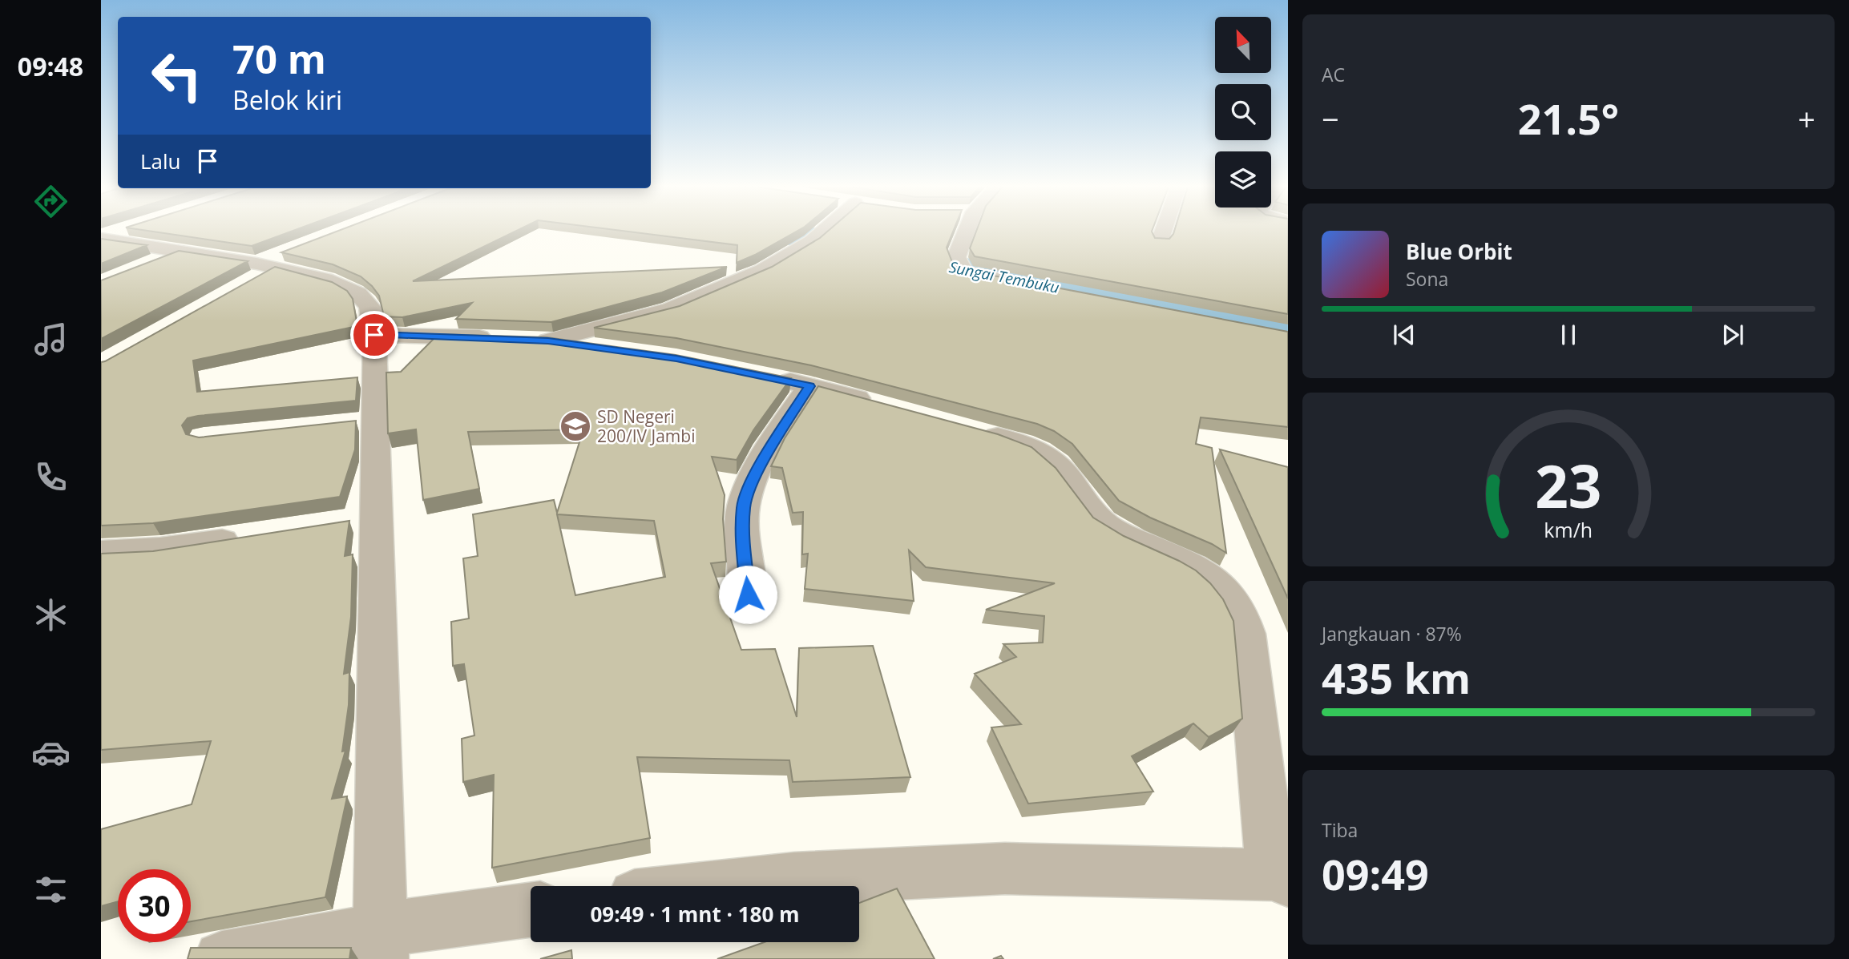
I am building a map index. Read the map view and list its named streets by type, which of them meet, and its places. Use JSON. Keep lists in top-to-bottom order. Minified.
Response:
{"water":["Sungai Tembuku"],"places":{"school or university":["SD Negeri 200/IV Jambi"]},"north":"top left","page":{"tabs":"09:48","tile":["AC",["Jangkauan · 87%","435 km"],["Tiba","09:49"]],"turn":["70 m","Belok kiri"],"heat":["−","21.5°","+"],"then":"Lalu","song":["Blue Orbit","Sona"],"limit":"30","trip":"09:49 · 1 mnt · 180 m","gauge":["23","km/h"]}}
